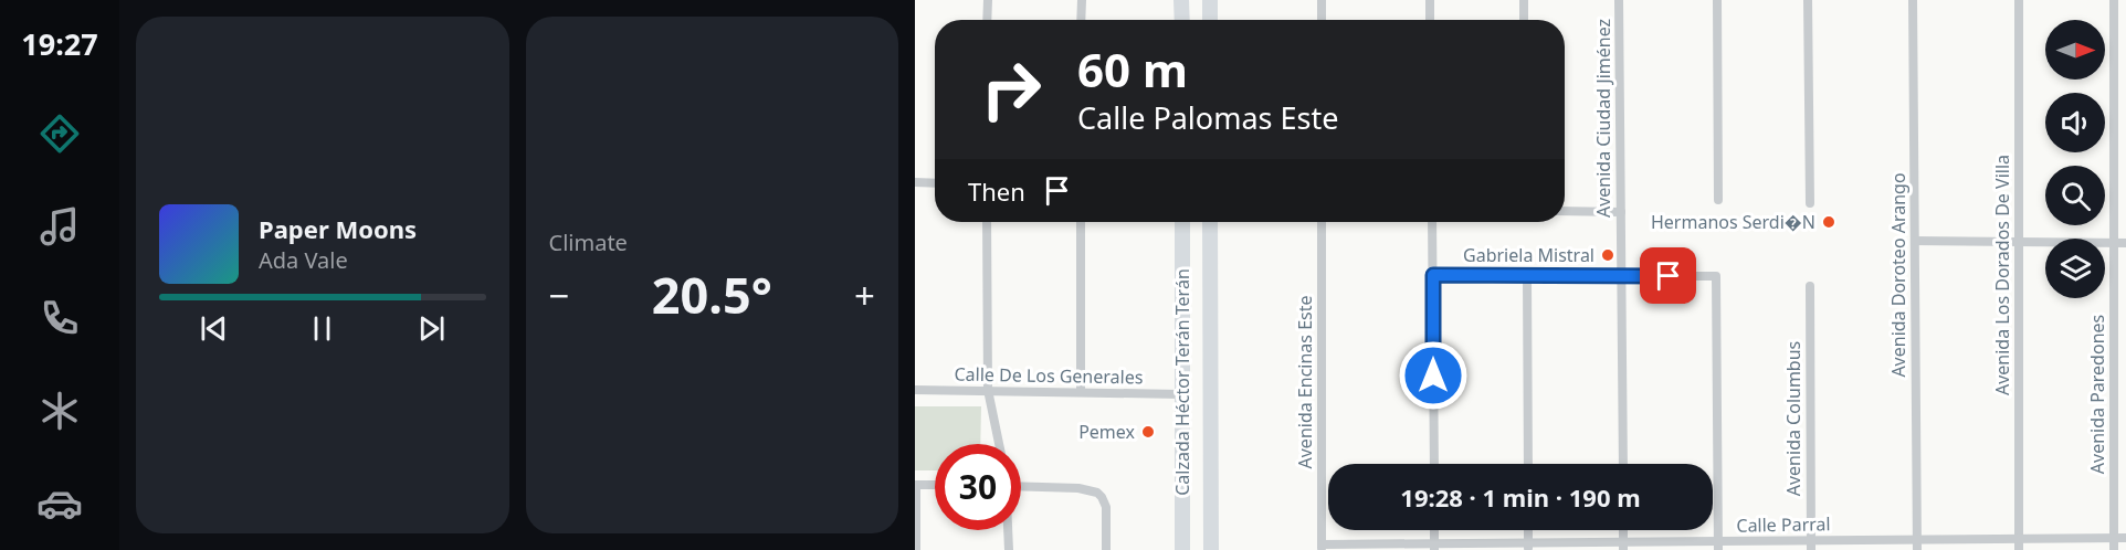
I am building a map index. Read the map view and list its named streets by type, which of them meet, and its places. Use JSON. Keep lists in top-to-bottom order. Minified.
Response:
{"streets":{"main road":["Calzada Héctor Terán Terán"],"street":["Avenida Ciudad Jiménez","Avenida Doroteo Arango","Avenida Los Dorados De Villa","Calle De Los Generales","Avenida Encinas Este","Avenida Paredones","Avenida Columbus","Calle Parral"]},"crossings":[["Avenida Doroteo Arango","Calle Parral"],["Avenida Los Dorados De Villa","Calle Parral"],["Calle De Los Generales","Calzada Héctor Terán Terán"],["Avenida Encinas Este","Calle Parral"],["Avenida Paredones","Calle Parral"],["Avenida Columbus","Calle Parral"]],"places":["Hermanos Serdi�N","Gabriela Mistral","Pemex"],"north":"right","page":{"tabs":"19:27","tile":"Climate","turn":["60 m","Calle Palomas Este"],"then":"Then","song":["Paper Moons","Ada Vale"],"heat":["−","20.5°","+"],"limit":"30","trip":"19:28 · 1 min · 190 m"}}
